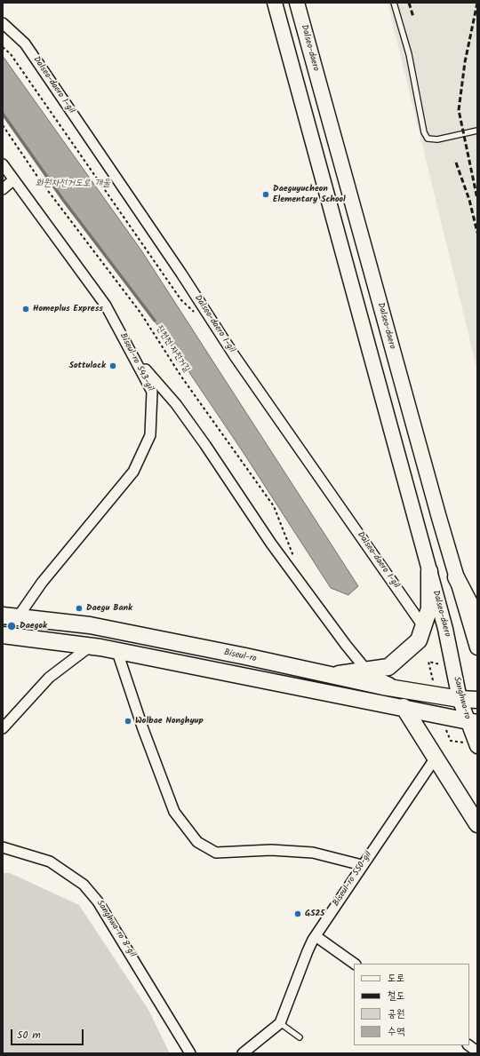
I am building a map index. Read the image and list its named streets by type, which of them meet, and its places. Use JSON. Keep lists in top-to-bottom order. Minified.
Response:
{"streets":{"main road":["Dalseo-daero","Biseul-ro","Sanghwa-ro"],"street":["Dalseo-daero 1-gil","Biseul-ro 543-gil","Biseul-ro 550-gil","Sanghwa-ro 8-gil"],"path":["진천천 자전거길"]},"crossings":[["Dalseo-daero","Sanghwa-ro"],["Biseul-ro 543-gil","Biseul-ro"],["Biseul-ro","Sanghwa-ro"]],"water":["화원자전거도로 개울"],"places":["Daeguyucheon Elementary School","Homeplus Express","Sottulack","Daegu Bank","Daegok","Wolbae Nonghyup","GS25"],"legend":["도로","철도","공원","수역"],"scale_bar":"50 m"}
